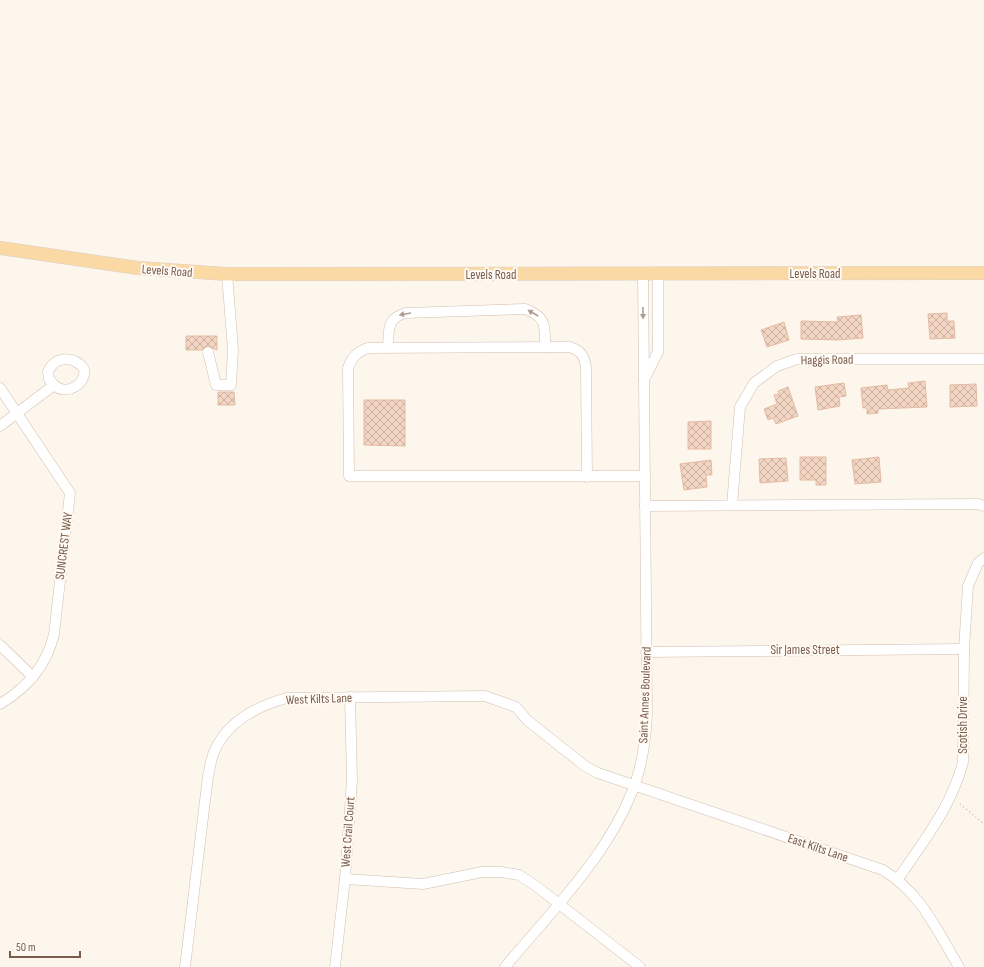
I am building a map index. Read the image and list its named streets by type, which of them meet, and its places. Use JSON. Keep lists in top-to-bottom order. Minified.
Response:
{"streets":{"main road":["Levels Road"],"street":["Haggis Road","SUNCREST WAY","Sir James Street","Saint Annes Boulevard","West Kilts Lane","Scotish Drive","West Crail Court","East Kilts Lane"]},"crossings":[["Levels Road","Saint Annes Boulevard"],["Sir James Street","Saint Annes Boulevard"],["Sir James Street","Scotish Drive"],["Saint Annes Boulevard","West Kilts Lane"],["Saint Annes Boulevard","East Kilts Lane"],["West Kilts Lane","West Crail Court"],["West Kilts Lane","East Kilts Lane"],["Scotish Drive","East Kilts Lane"]],"scale_bar":"50 m"}
